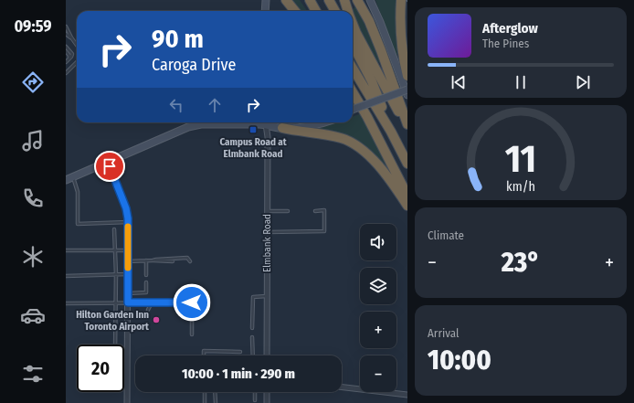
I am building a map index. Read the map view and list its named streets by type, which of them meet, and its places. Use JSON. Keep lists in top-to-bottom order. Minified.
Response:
{"streets":{"street":["Elmbank Road"]},"places":{"transit":["Campus Road at Elmbank Road"],"other":["Hilton Garden Inn Toronto Airport"]},"page":{"tabs":"09:59","turn":["90 m","Caroga Drive"],"song":["Afterglow","The Pines"],"tile":["Climate",["Arrival","10:00"]],"map_buttons":["+","−"],"heat":["−","23°","+"],"limit":"20","trip":"10:00 · 1 min · 290 m","gauge":["11","km/h"]}}
